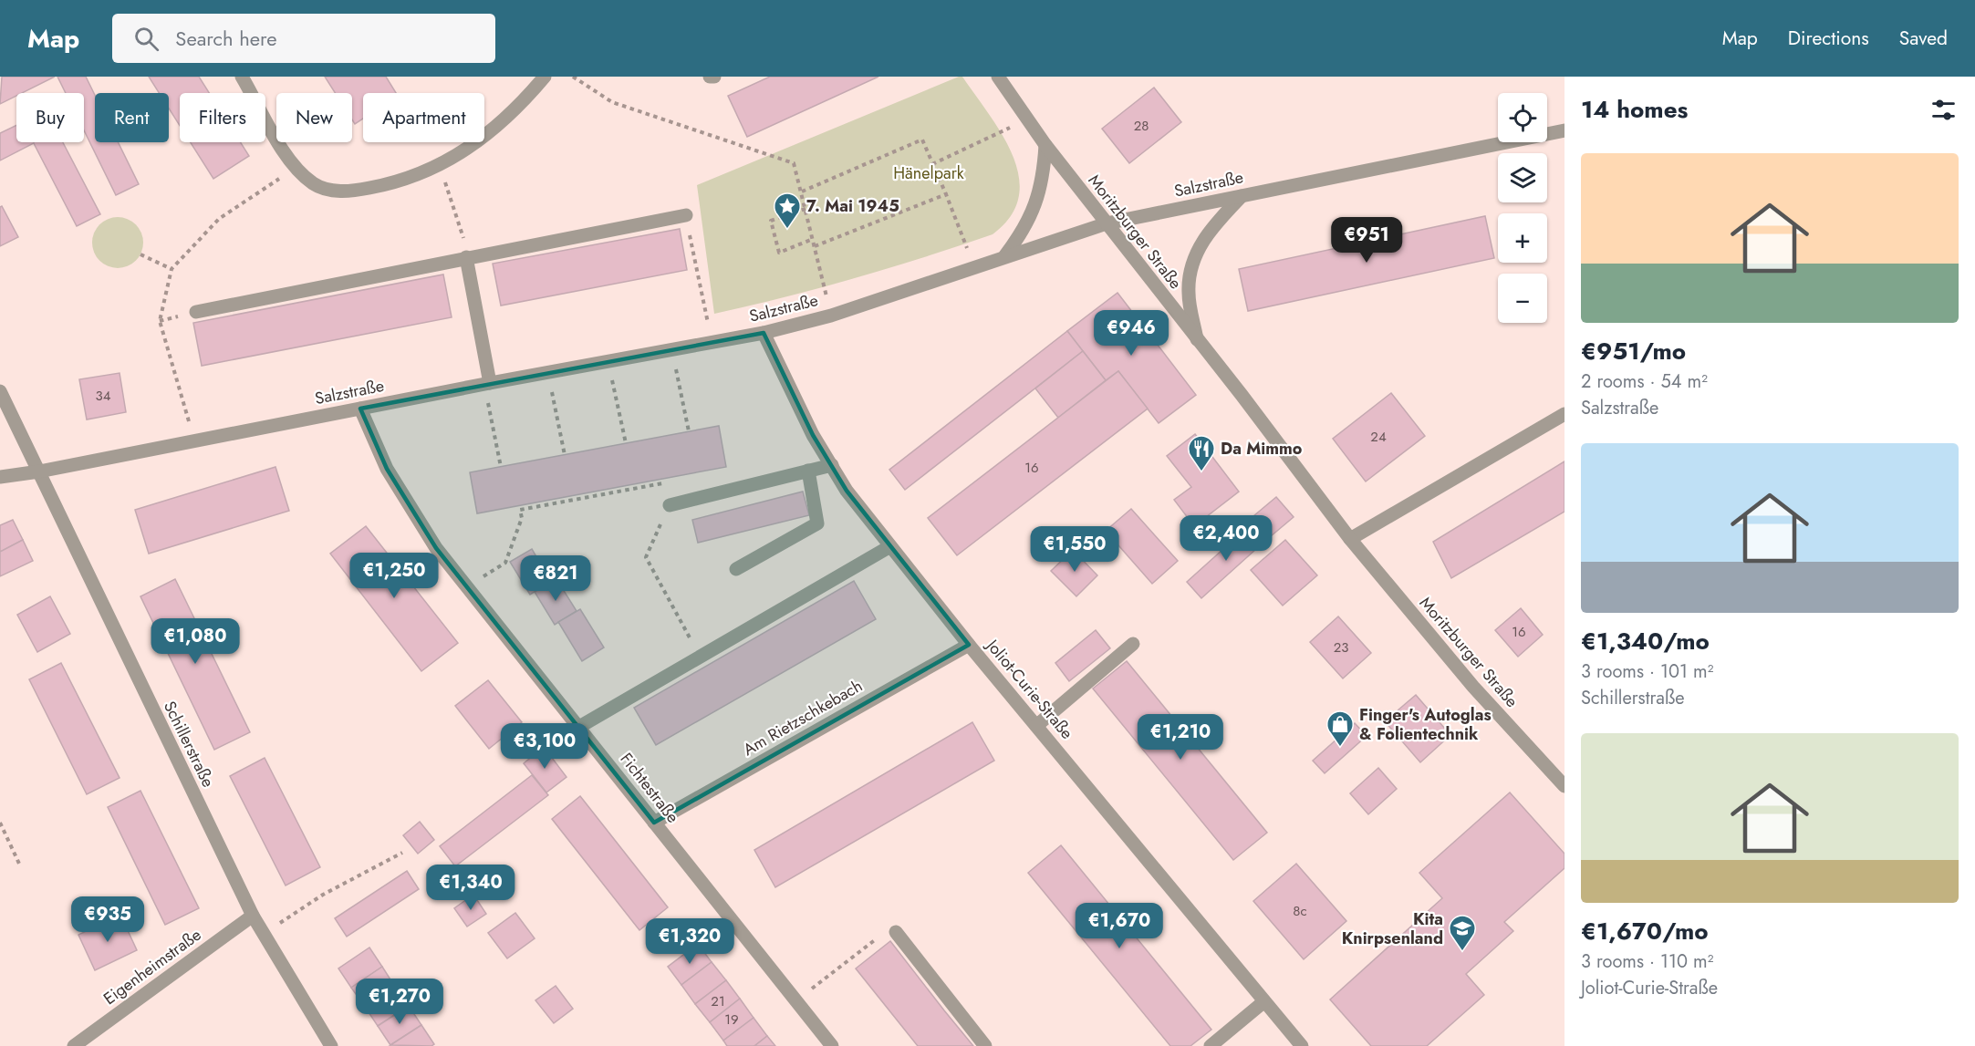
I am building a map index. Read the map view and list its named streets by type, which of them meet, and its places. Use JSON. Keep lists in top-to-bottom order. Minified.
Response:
{"streets":{"street":["Salzstraße","Moritzburger Straße","Joliot-Curie-Straße","Am Rietzschkebach","Schillerstraße","Fichtestraße","Eigenheimstraße"]},"crossings":[["Salzstraße","Moritzburger Straße"],["Salzstraße","Joliot-Curie-Straße"],["Salzstraße","Schillerstraße"],["Salzstraße","Fichtestraße"],["Joliot-Curie-Straße","Am Rietzschkebach"],["Am Rietzschkebach","Fichtestraße"],["Schillerstraße","Eigenheimstraße"]],"parks":["Hänelpark"],"places":{"place":["7. Mai 1945"],"restaurant":["Da Mimmo"],"shop":["Finger's Autoglas & Folientechnik"],"school or university":["Kita Knirpsenland"]},"house_numbers":["28","34","24","16","16","23","8c","21","19"],"page":{"header":"Map","search":"Search here","nav":["Map","Directions","Saved"],"heading":"14 homes","map_buttons":["+","−"],"chip":["Buy","Rent","Filters","New","Apartment"],"list":[{"name":"€951/mo","note":"2 rooms · 54 m² · Salzstraße"},{"name":"€1,340/mo","note":"3 rooms · 101 m² · Schillerstraße"},{"name":"€1,670/mo","note":"3 rooms · 110 m² · Joliot-Curie-Straße"}],"price":["€951","€946","€2,400","€1,550","€1,250","€821","€1,080","€1,210","€3,100","€1,340","€935","€1,670","€1,320","€1,270"]}}
